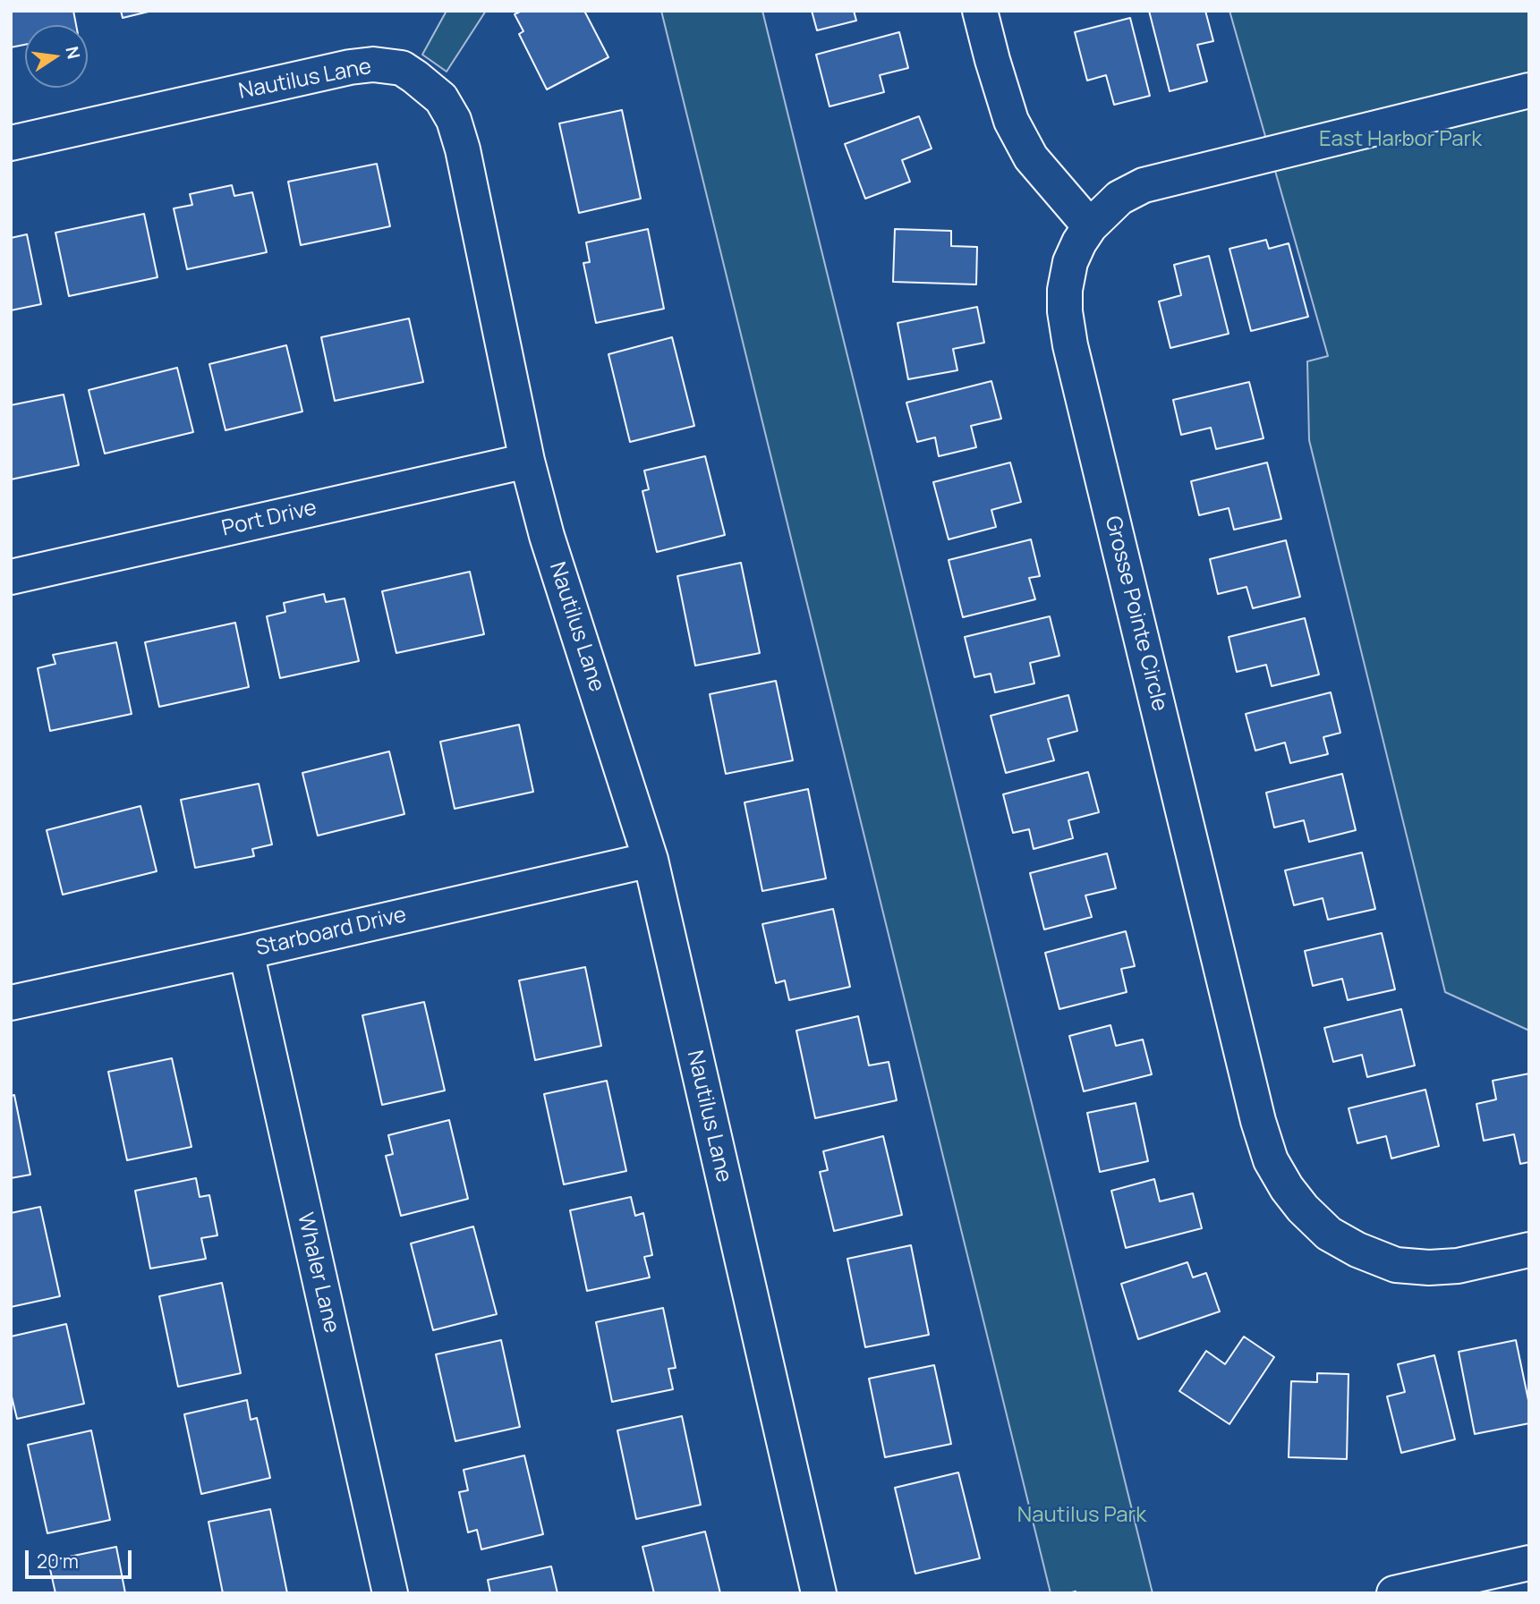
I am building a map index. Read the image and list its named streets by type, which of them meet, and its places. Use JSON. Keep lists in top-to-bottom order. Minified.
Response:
{"streets":{"street":["Nautilus Lane","Port Drive","Grosse Pointe Circle","Starboard Drive","Whaler Lane"]},"crossings":[["Nautilus Lane","Port Drive"],["Nautilus Lane","Starboard Drive"],["Starboard Drive","Whaler Lane"]],"parks":["East Harbor Park","Nautilus Park"],"scale_bar":"20 m","north":"right"}
